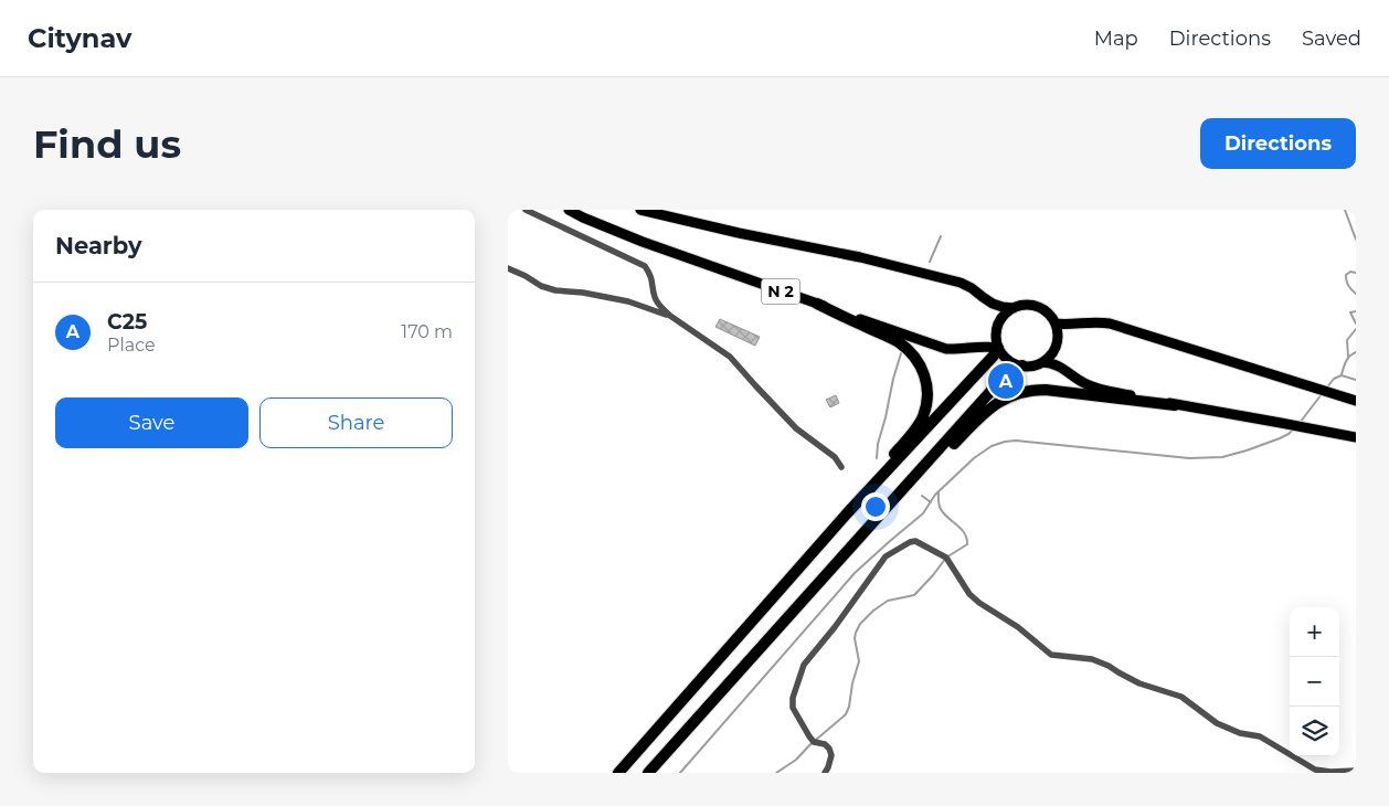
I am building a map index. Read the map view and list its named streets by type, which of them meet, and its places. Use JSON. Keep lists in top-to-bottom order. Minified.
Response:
{"streets":{"main road":["N 2"]},"page":{"header":"Citynav","nav":["Map","Directions","Saved"],"buttons":["Directions",["Save","Share"]],"title":"Find us","heading":"Nearby","list":[{"mark":"A","name":"C25","note":"Place","value":"170 m"}],"pins":"A","map_buttons":["+","−"]}}
